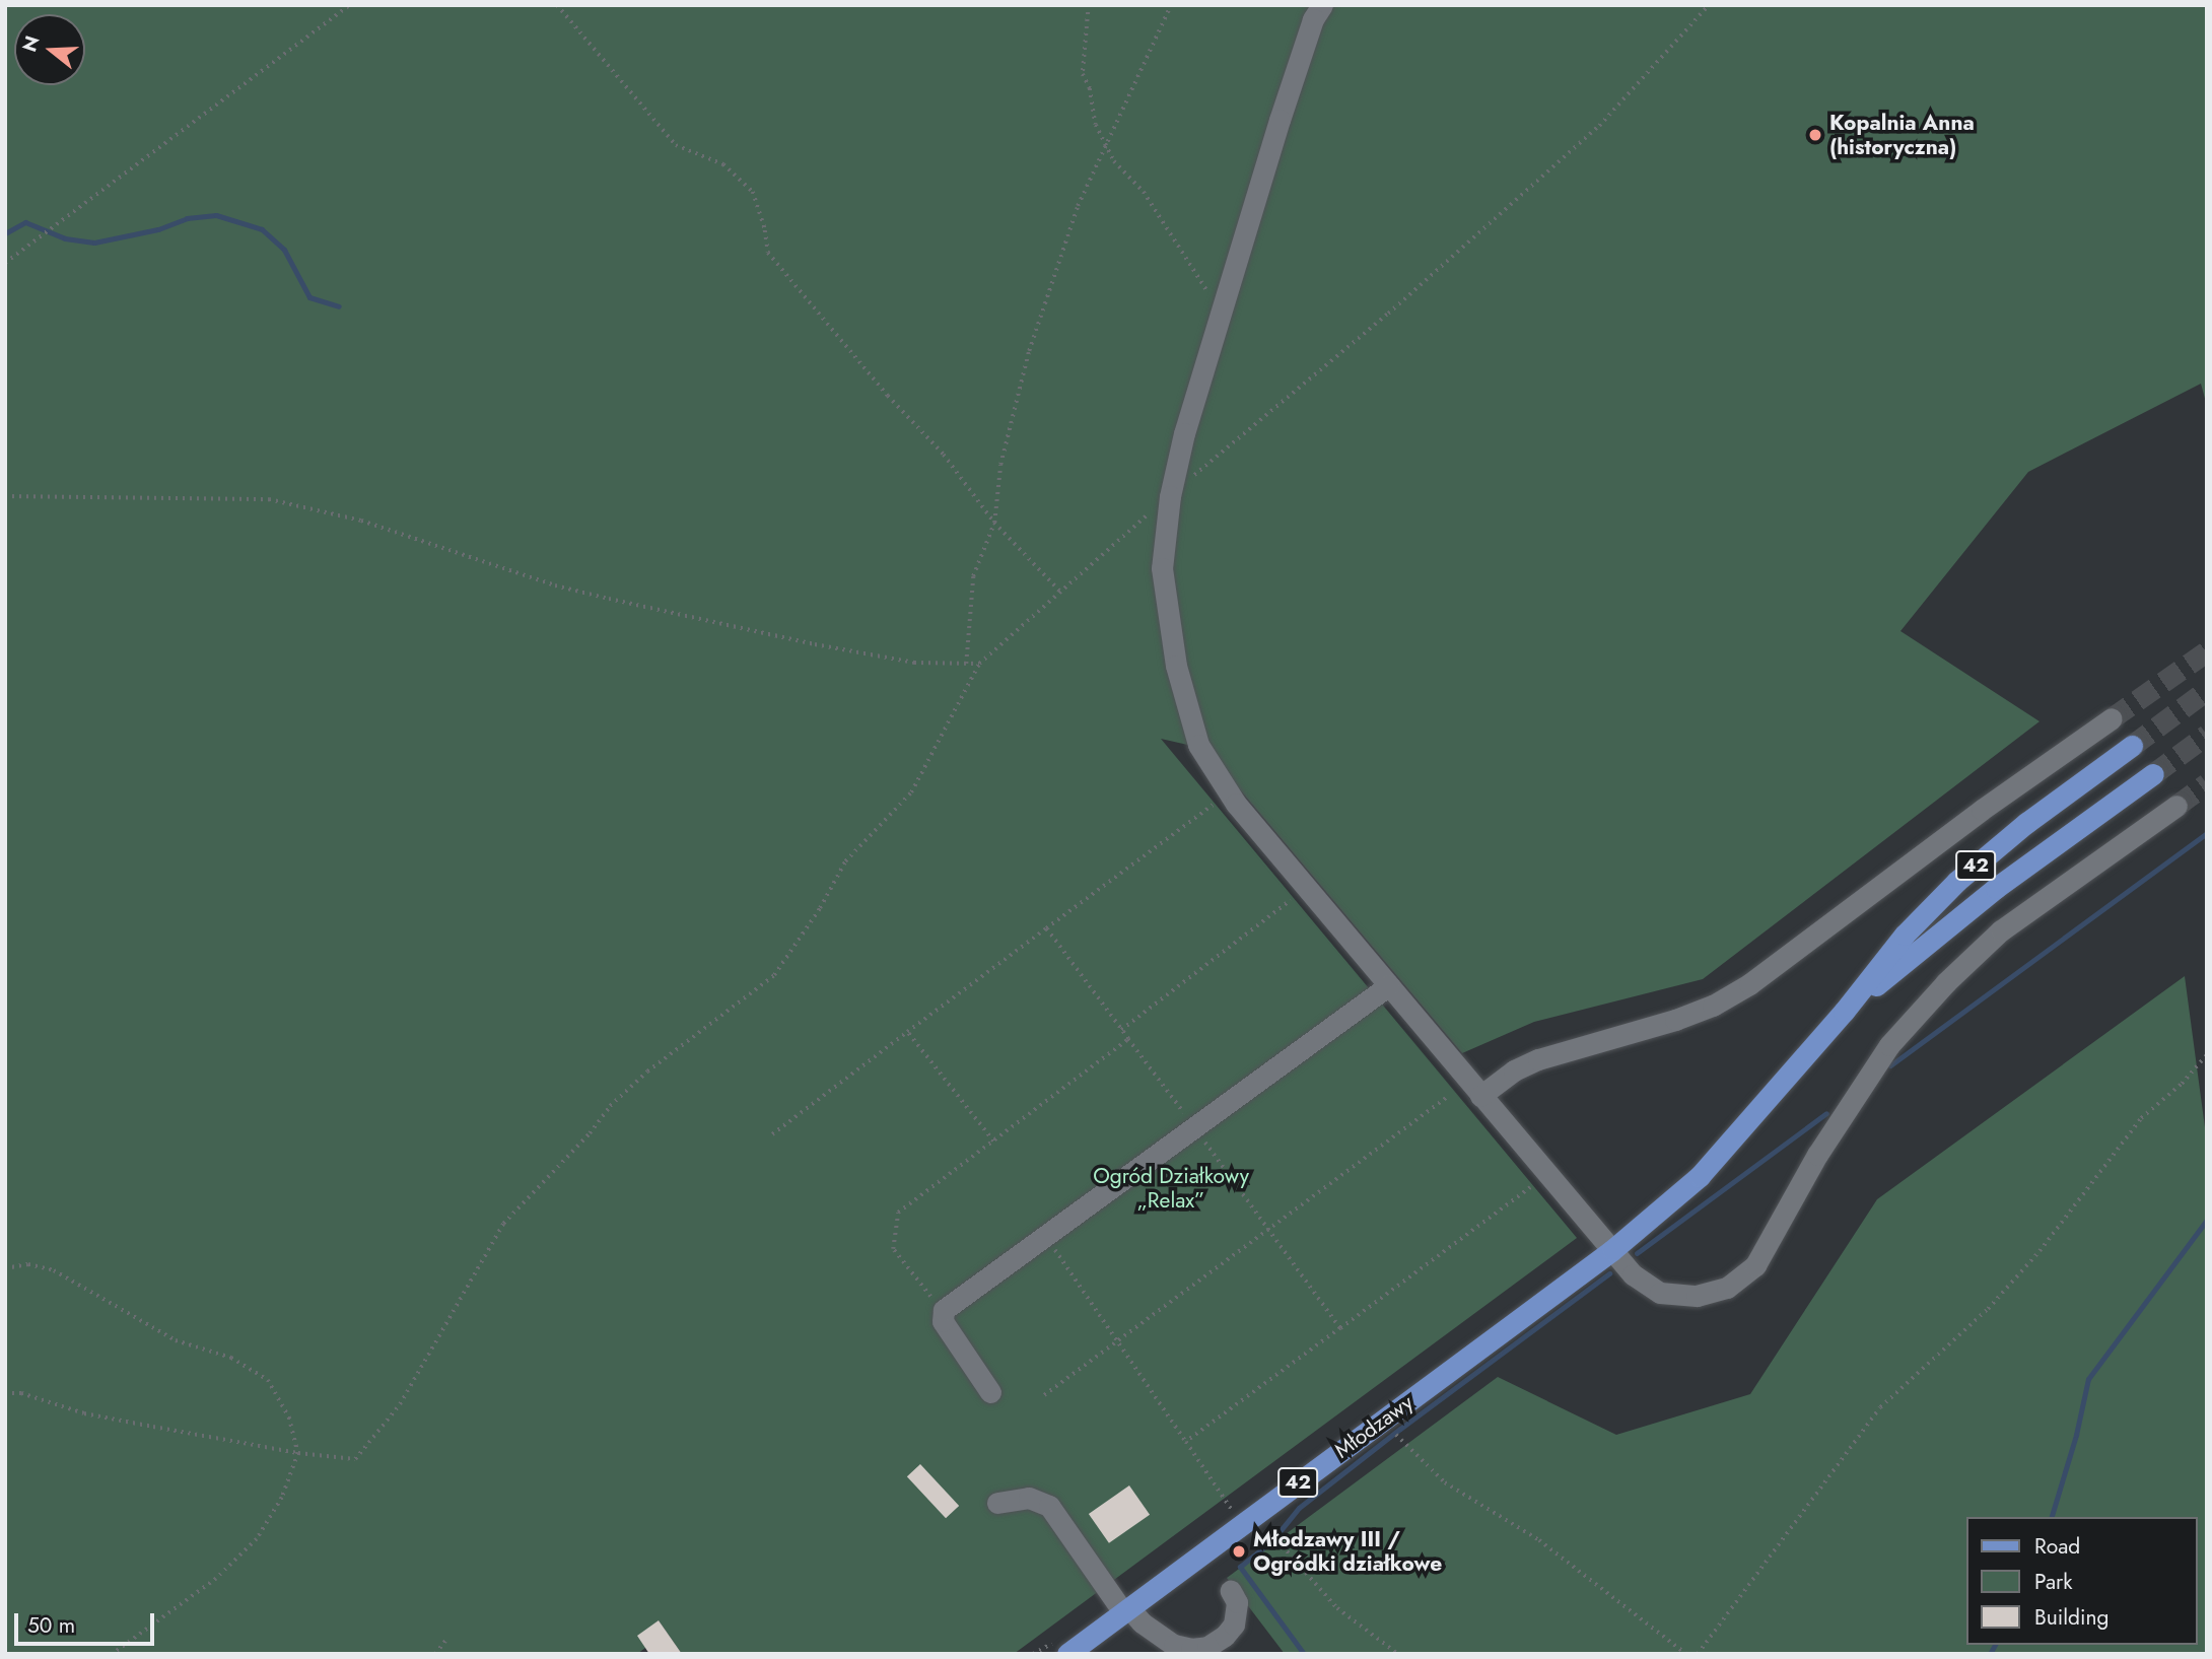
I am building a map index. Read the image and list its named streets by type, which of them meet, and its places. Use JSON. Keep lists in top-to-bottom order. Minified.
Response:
{"streets":{"main road":["42","Młodzawy"]},"crossings":[["42","Młodzawy"]],"parks":["Ogród Działkowy „Relax”"],"places":["Kopalnia Anna (historyczna)","Młodzawy III / Ogródki działkowe"],"legend":["Road","Park","Building"],"scale_bar":"50 m","north":"left"}
